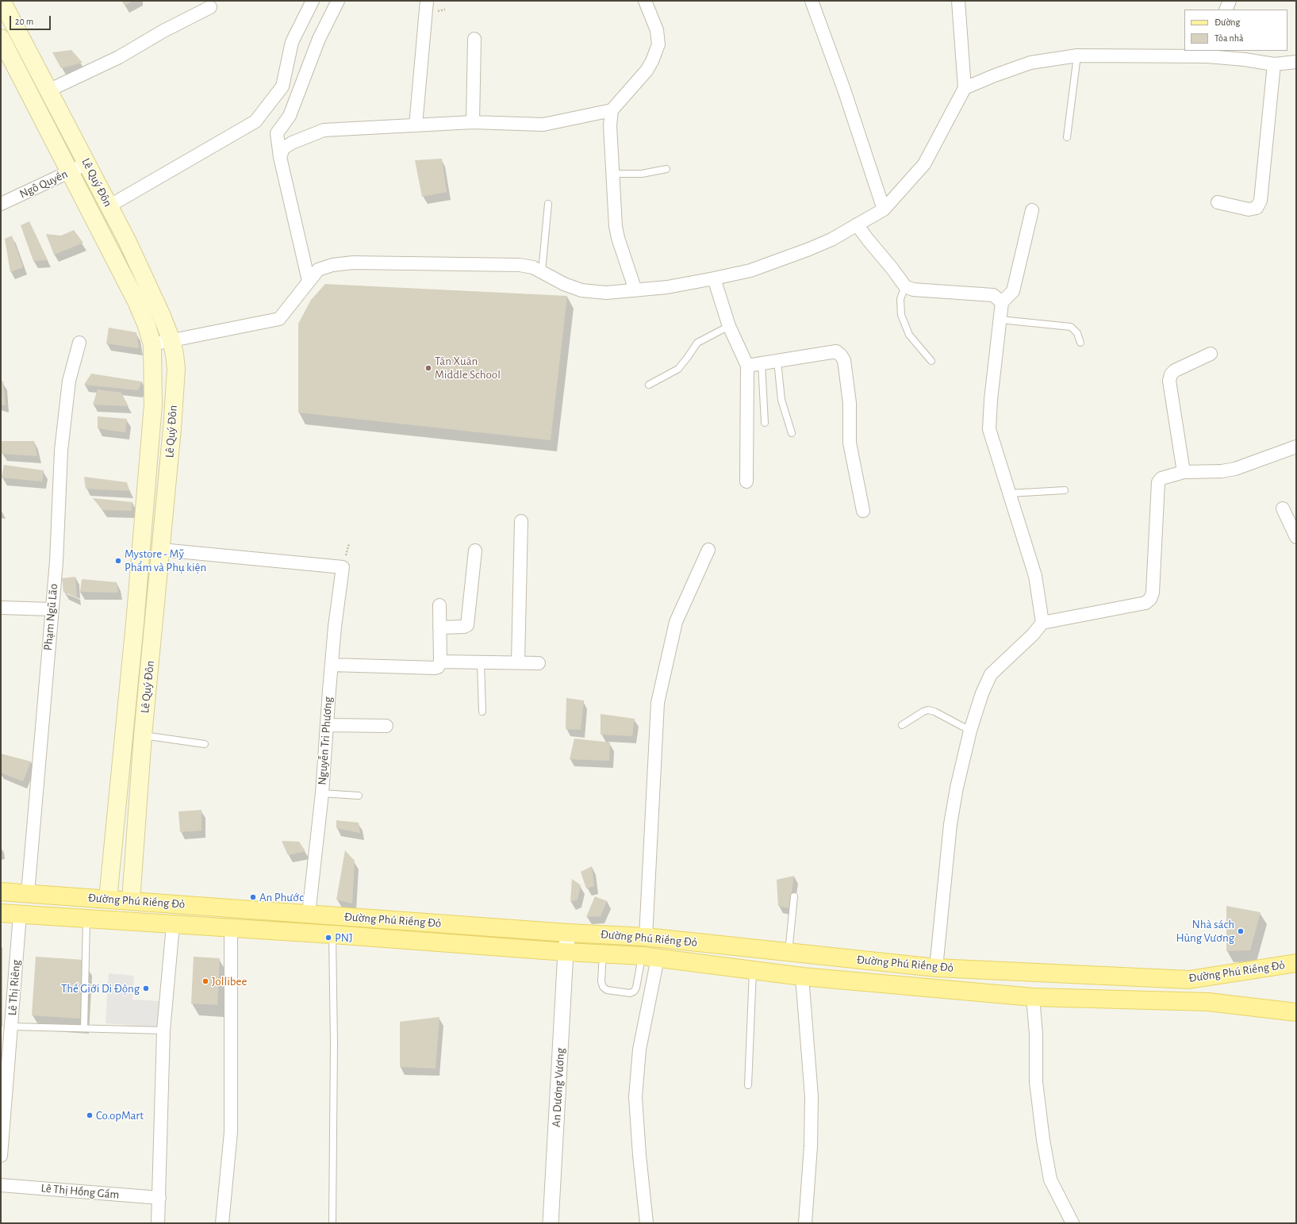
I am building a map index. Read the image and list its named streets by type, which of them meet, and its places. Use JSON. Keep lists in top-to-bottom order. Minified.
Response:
{"streets":{"main road":["Lê Quý Đôn","Đường Phú Riềng Đỏ"],"street":["Ngô Quyền","Phạm Ngũ Lão","Nguyễn Tri Phương","Lê Thị Riêng","An Dương Vương","Lê Thị Hồng Gấm"]},"crossings":[["Lê Quý Đôn","Ngô Quyền"],["Lê Quý Đôn","Nguyễn Tri Phương"],["Lê Quý Đôn","Đường Phú Riềng Đỏ"],["Phạm Ngũ Lão","Đường Phú Riềng Đỏ"],["Nguyễn Tri Phương","Đường Phú Riềng Đỏ"],["Đường Phú Riềng Đỏ","Lê Thị Riêng"],["Đường Phú Riềng Đỏ","An Dương Vương"]],"places":["Tân Xuân Middle School","Mystore - Mỹ Phẩm và Phụ kiện","An Phước","Nhà sách Hùng Vương","PNJ","Jollibee","Thế Giới Di Động","Co.opMart"],"legend":["Đường","Tòa nhà"],"scale_bar":"20 m"}
